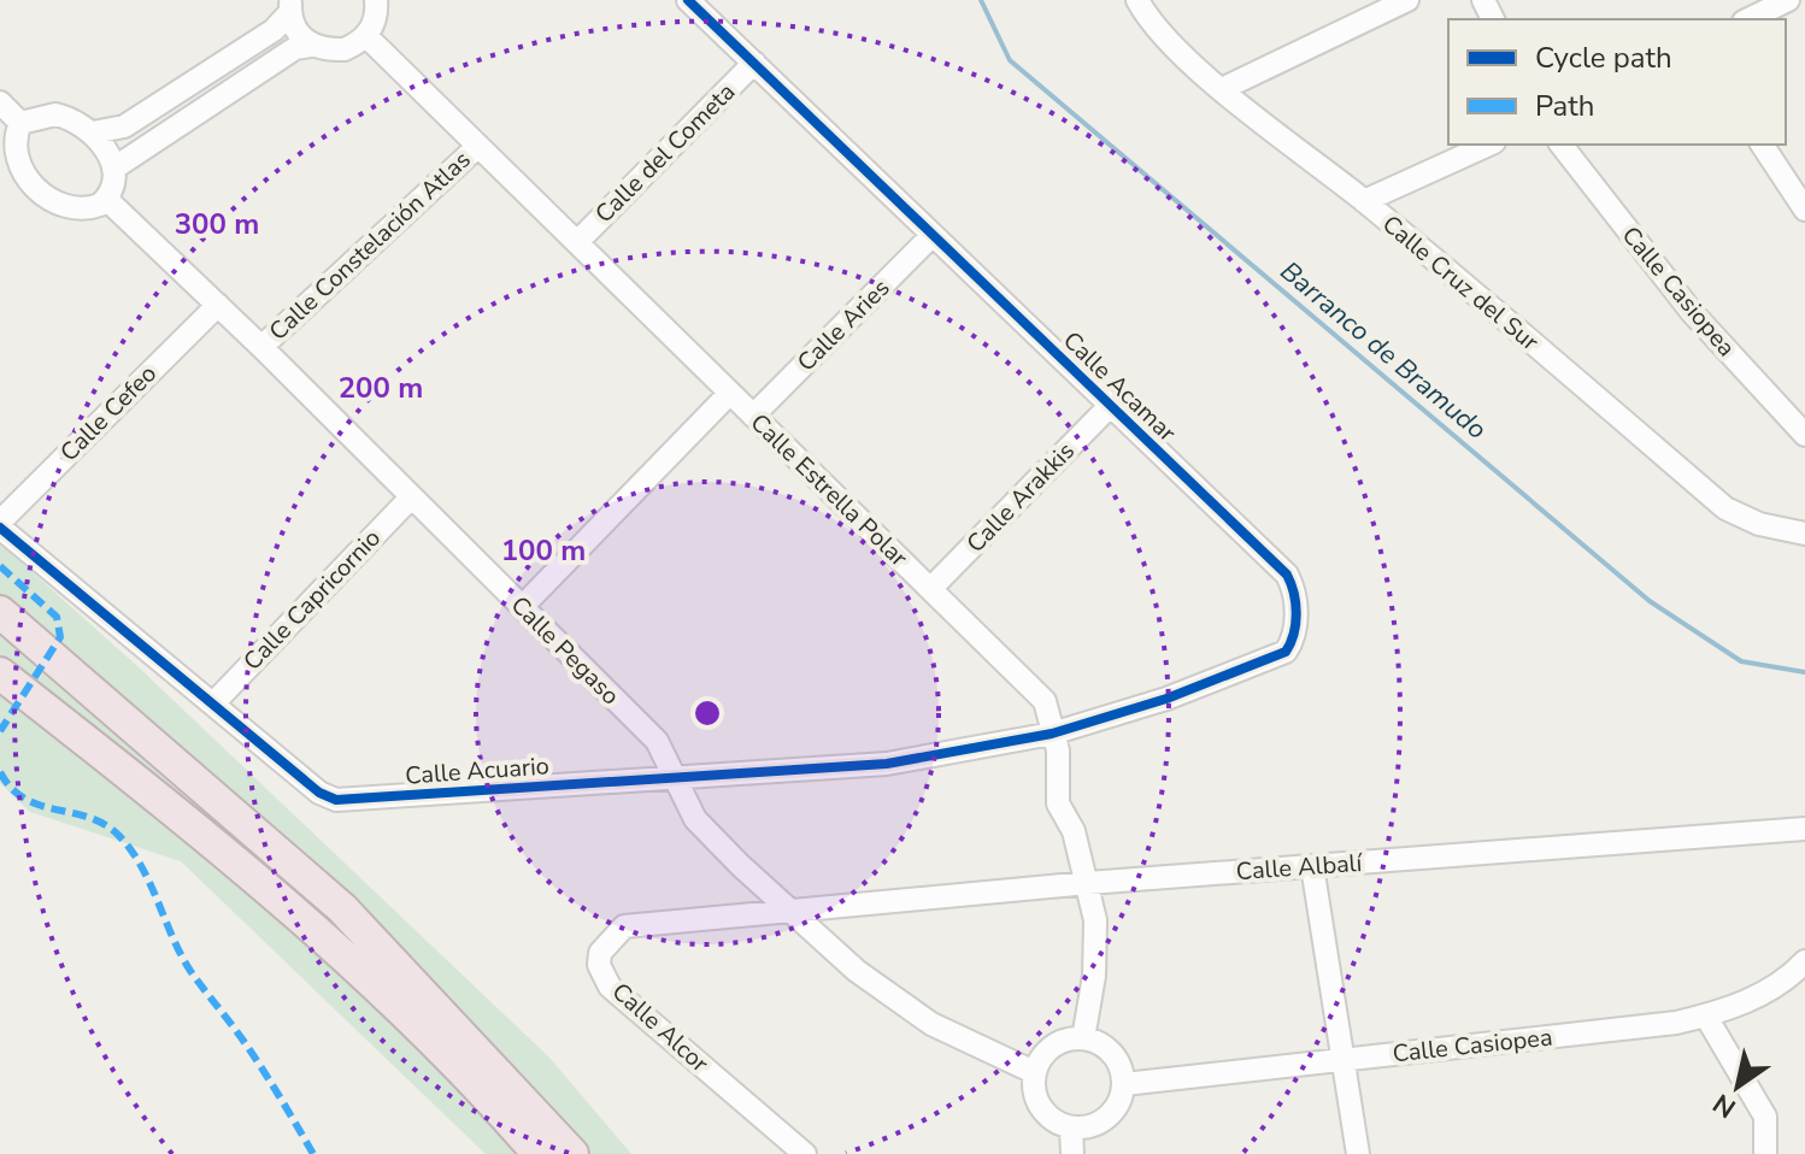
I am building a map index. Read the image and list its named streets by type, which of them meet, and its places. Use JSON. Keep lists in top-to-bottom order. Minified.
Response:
{"streets":{"street":["Calle del Cometa","Calle Constelación Atlas","Calle Cruz del Sur","Calle Casiopea","Calle Aries","Calle Acamar","Calle Cefeo","Calle Estrella Polar","Calle Arakkis","Calle Capricornio","Calle Pegaso","Calle Acuario","Calle Albalí","Calle Alcor"]},"crossings":[["Calle del Cometa","Calle Acamar"],["Calle del Cometa","Calle Estrella Polar"],["Calle Constelación Atlas","Calle Estrella Polar"],["Calle Constelación Atlas","Calle Pegaso"],["Calle Casiopea","Calle Estrella Polar"],["Calle Casiopea","Calle Pegaso"],["Calle Aries","Calle Acamar"],["Calle Aries","Calle Estrella Polar"],["Calle Acamar","Calle Estrella Polar"],["Calle Acamar","Calle Arakkis"],["Calle Acamar","Calle Acuario"],["Calle Cefeo","Calle Pegaso"],["Calle Cefeo","Calle Acuario"],["Calle Estrella Polar","Calle Arakkis"],["Calle Estrella Polar","Calle Pegaso"],["Calle Estrella Polar","Calle Acuario"],["Calle Estrella Polar","Calle Albalí"],["Calle Capricornio","Calle Pegaso"],["Calle Capricornio","Calle Acuario"],["Calle Pegaso","Calle Acuario"],["Calle Pegaso","Calle Albalí"],["Calle Pegaso","Calle Alcor"],["Calle Albalí","Calle Alcor"]],"water":["Barranco de Bramudo"],"legend":["Cycle path","Path"],"north":"bottom left","rings":["300 m","200 m","100 m"]}
